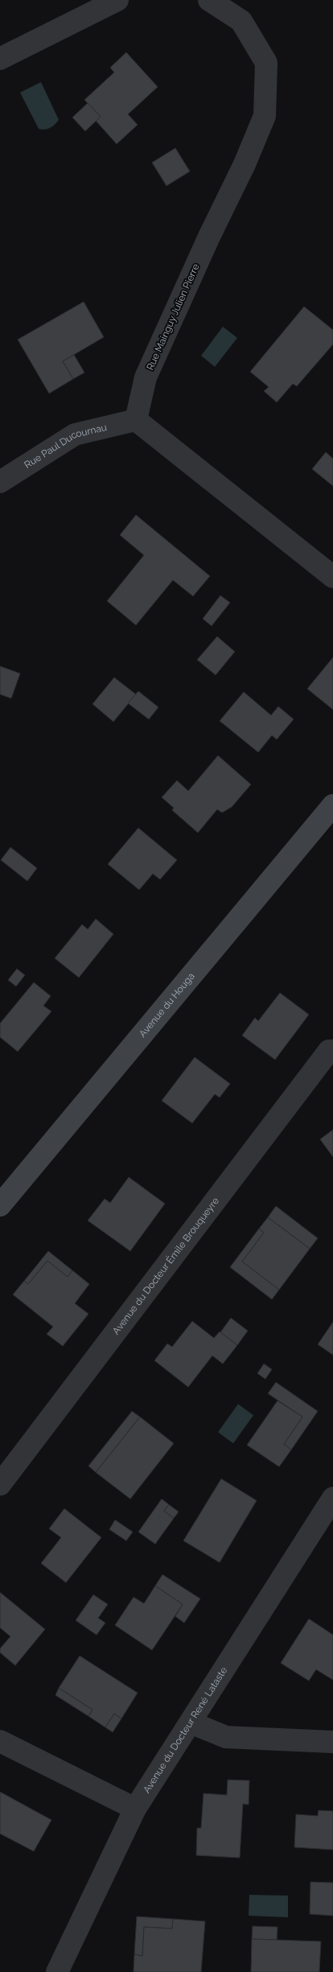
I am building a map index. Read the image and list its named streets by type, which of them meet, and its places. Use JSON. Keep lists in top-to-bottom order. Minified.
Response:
{"streets":{"main road":["Avenue du Houga"],"street":["Rue Mainguy Julien Pierre","Rue Paul Ducournau","Avenue du Docteur Émile Brouqueyre","Avenue du Docteur René Lataste"]},"crossings":[["Rue Mainguy Julien Pierre","Rue Paul Ducournau"]]}
